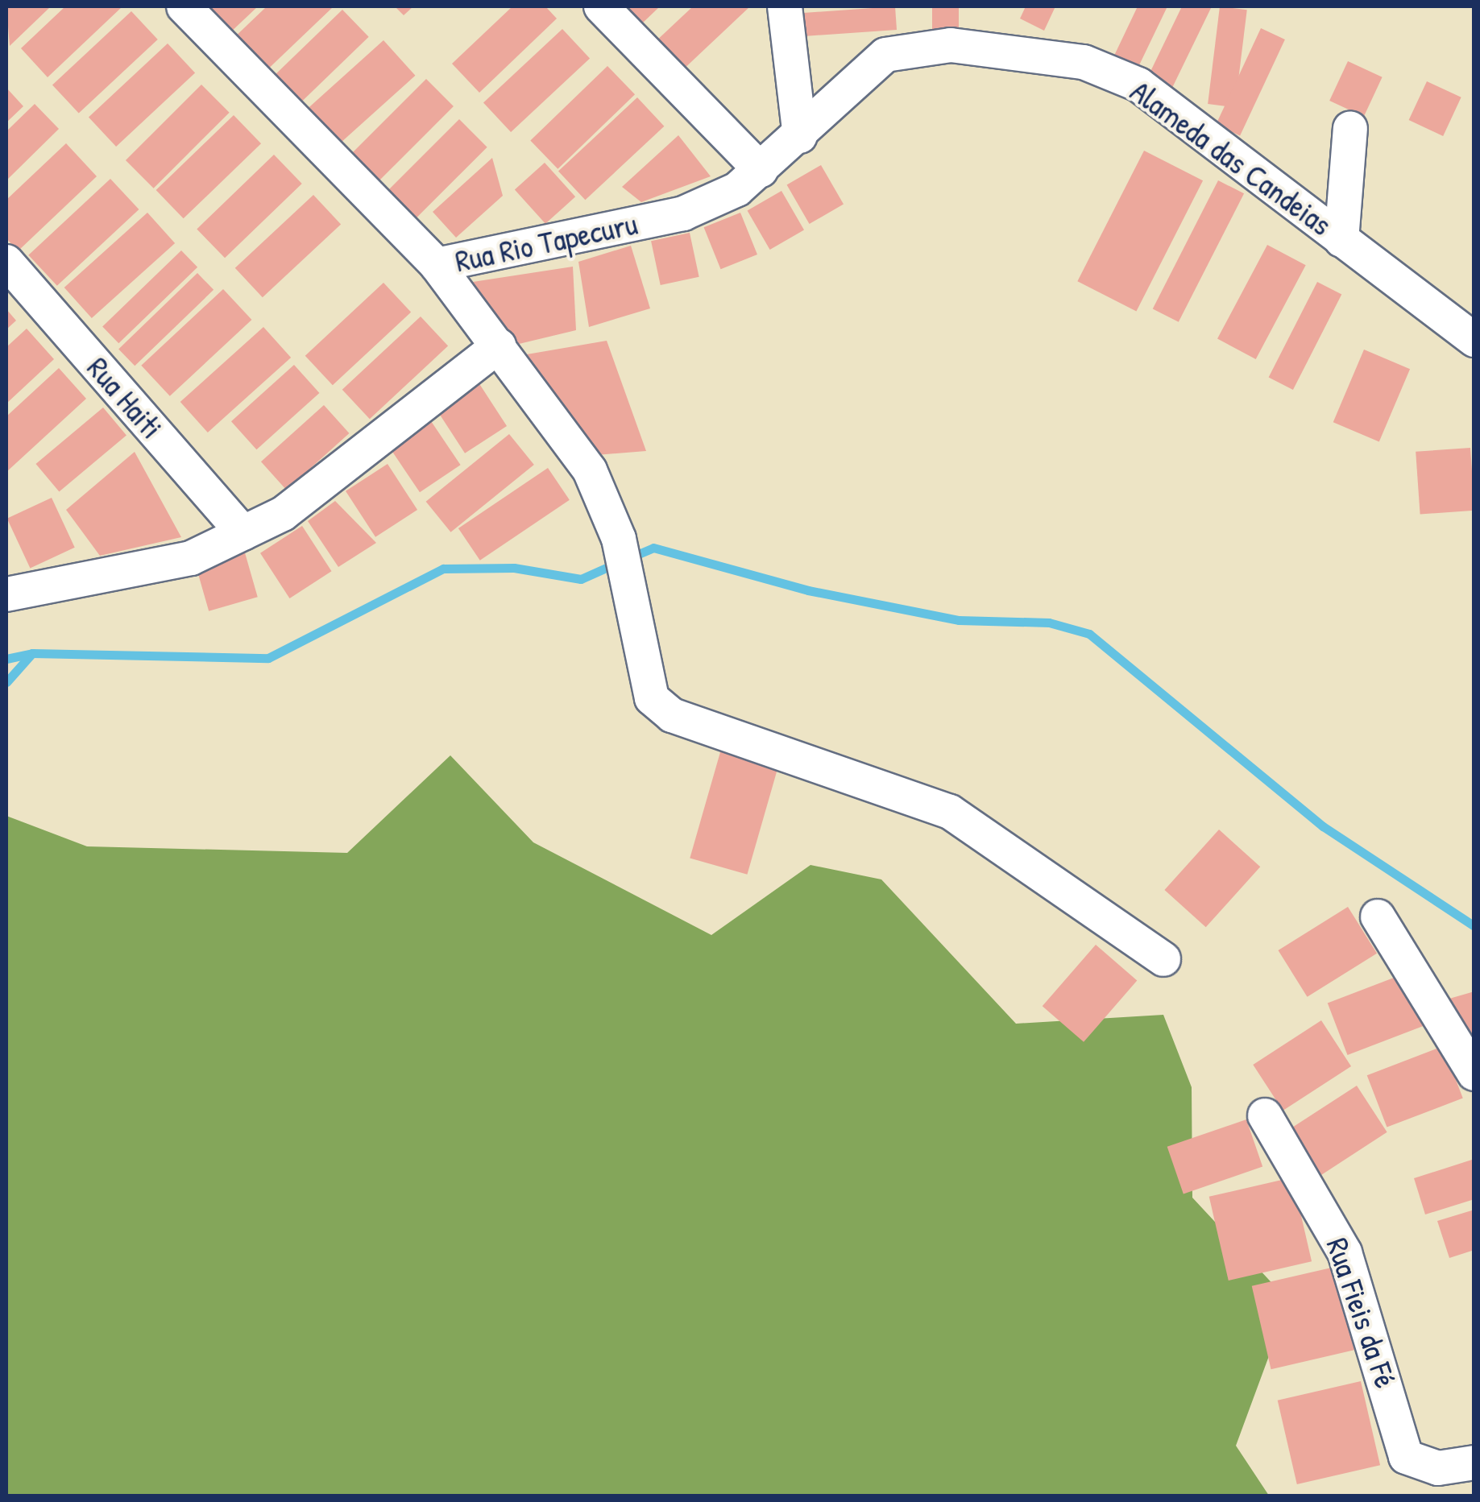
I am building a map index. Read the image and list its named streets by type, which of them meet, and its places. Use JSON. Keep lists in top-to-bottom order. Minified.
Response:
{"streets":{"street":["Alameda das Candeias","Rua Rio Tapecuru","Rua Haiti","Rua Fieis da Fé"]},"crossings":[["Alameda das Candeias","Rua Rio Tapecuru"]]}
